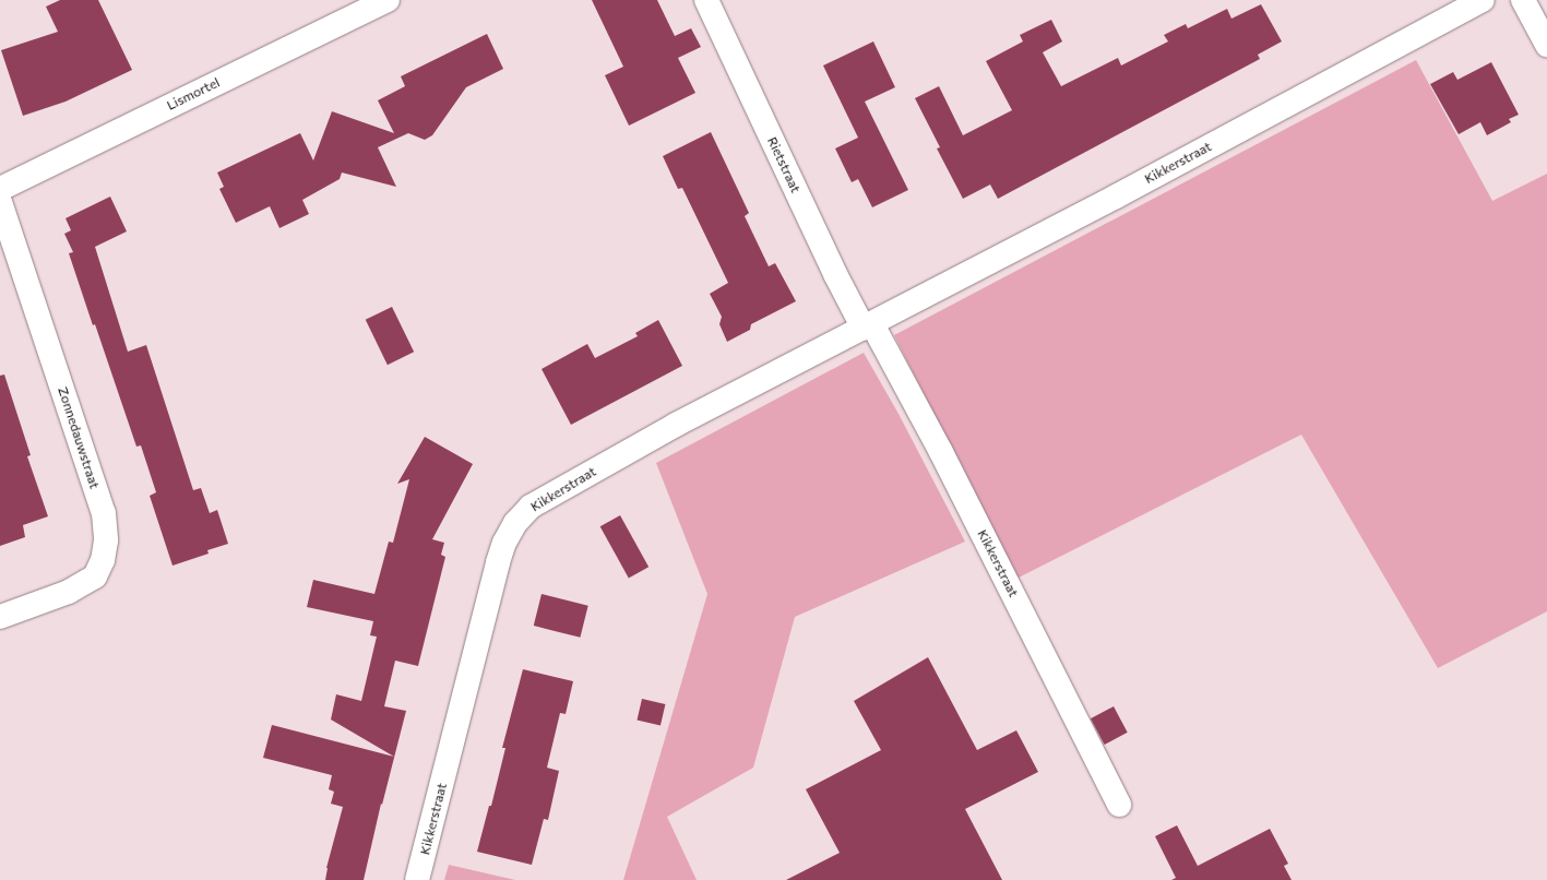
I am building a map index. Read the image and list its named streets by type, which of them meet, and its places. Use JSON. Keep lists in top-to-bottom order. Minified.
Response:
{"streets":{"street":["Lismortel","Kikkerstraat","Rietstraat","Zonnedauwstraat"]},"crossings":[["Kikkerstraat","Rietstraat"]]}
